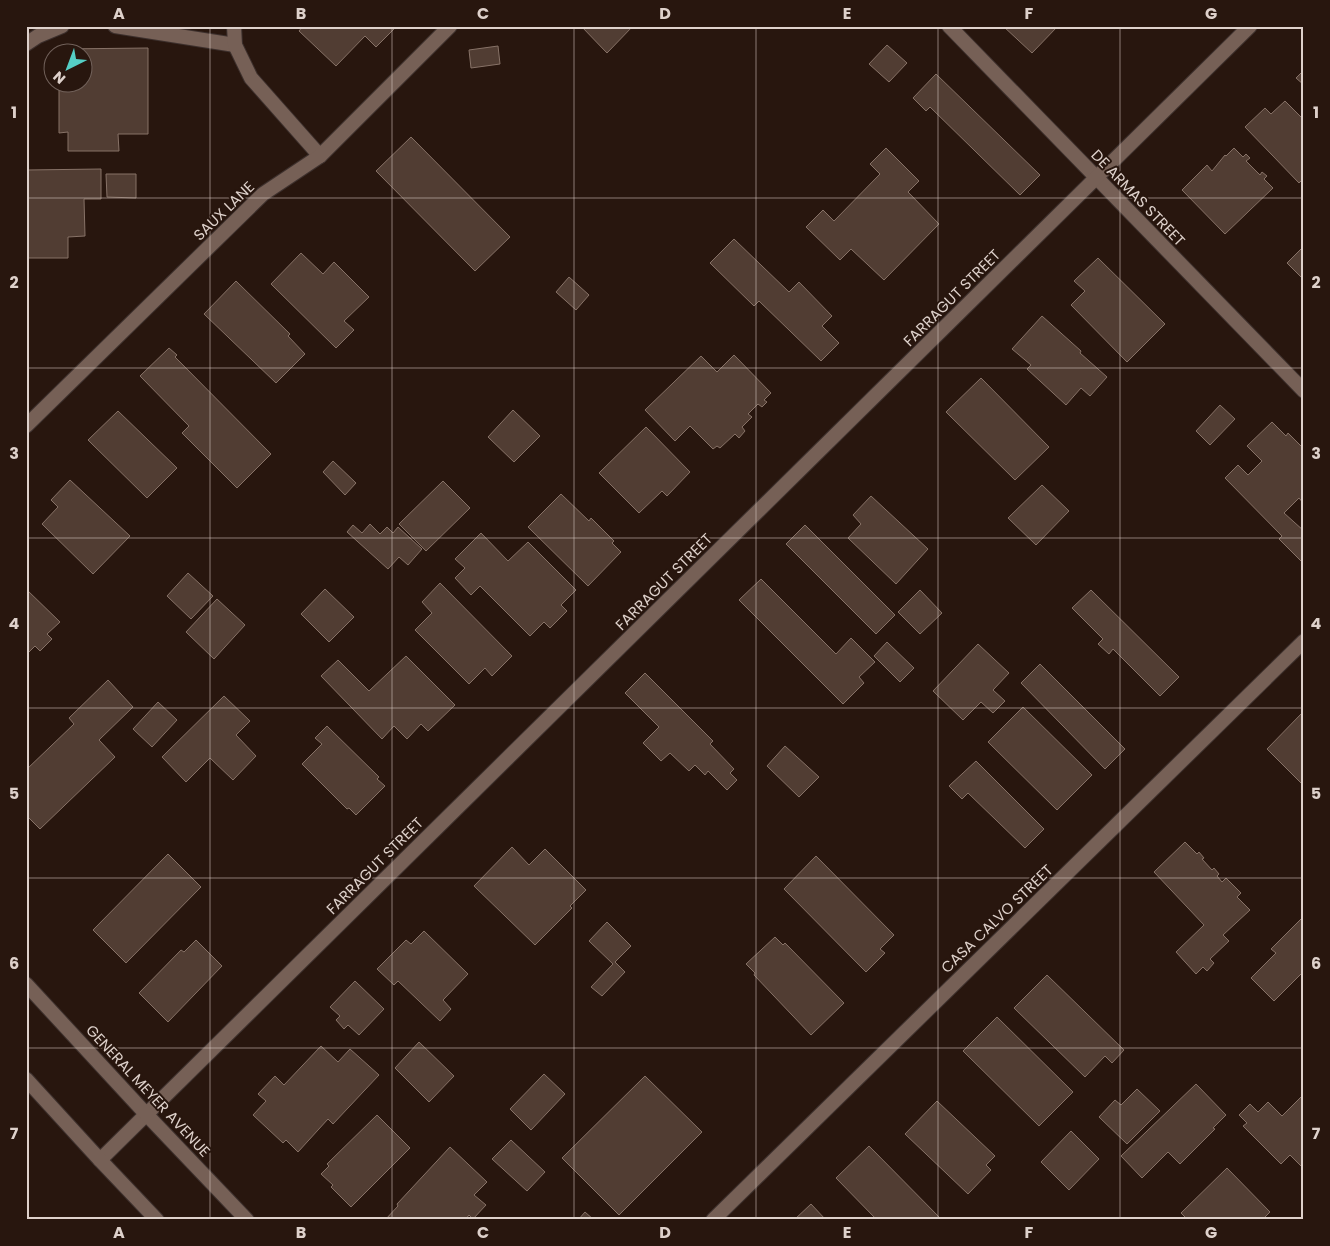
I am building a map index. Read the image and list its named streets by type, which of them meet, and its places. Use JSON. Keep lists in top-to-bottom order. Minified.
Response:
{"streets":{"street":["DE ARMAS STREET","SAUX LANE","FARRAGUT STREET","CASA CALVO STREET","GENERAL MEYER AVENUE"]},"crossings":[["DE ARMAS STREET","FARRAGUT STREET"],["FARRAGUT STREET","GENERAL MEYER AVENUE"]],"north":"bottom left","grid":{"columns":["A","B","C","D","E","F","G"],"rows":["1","2","3","4","5","6","7"]}}
